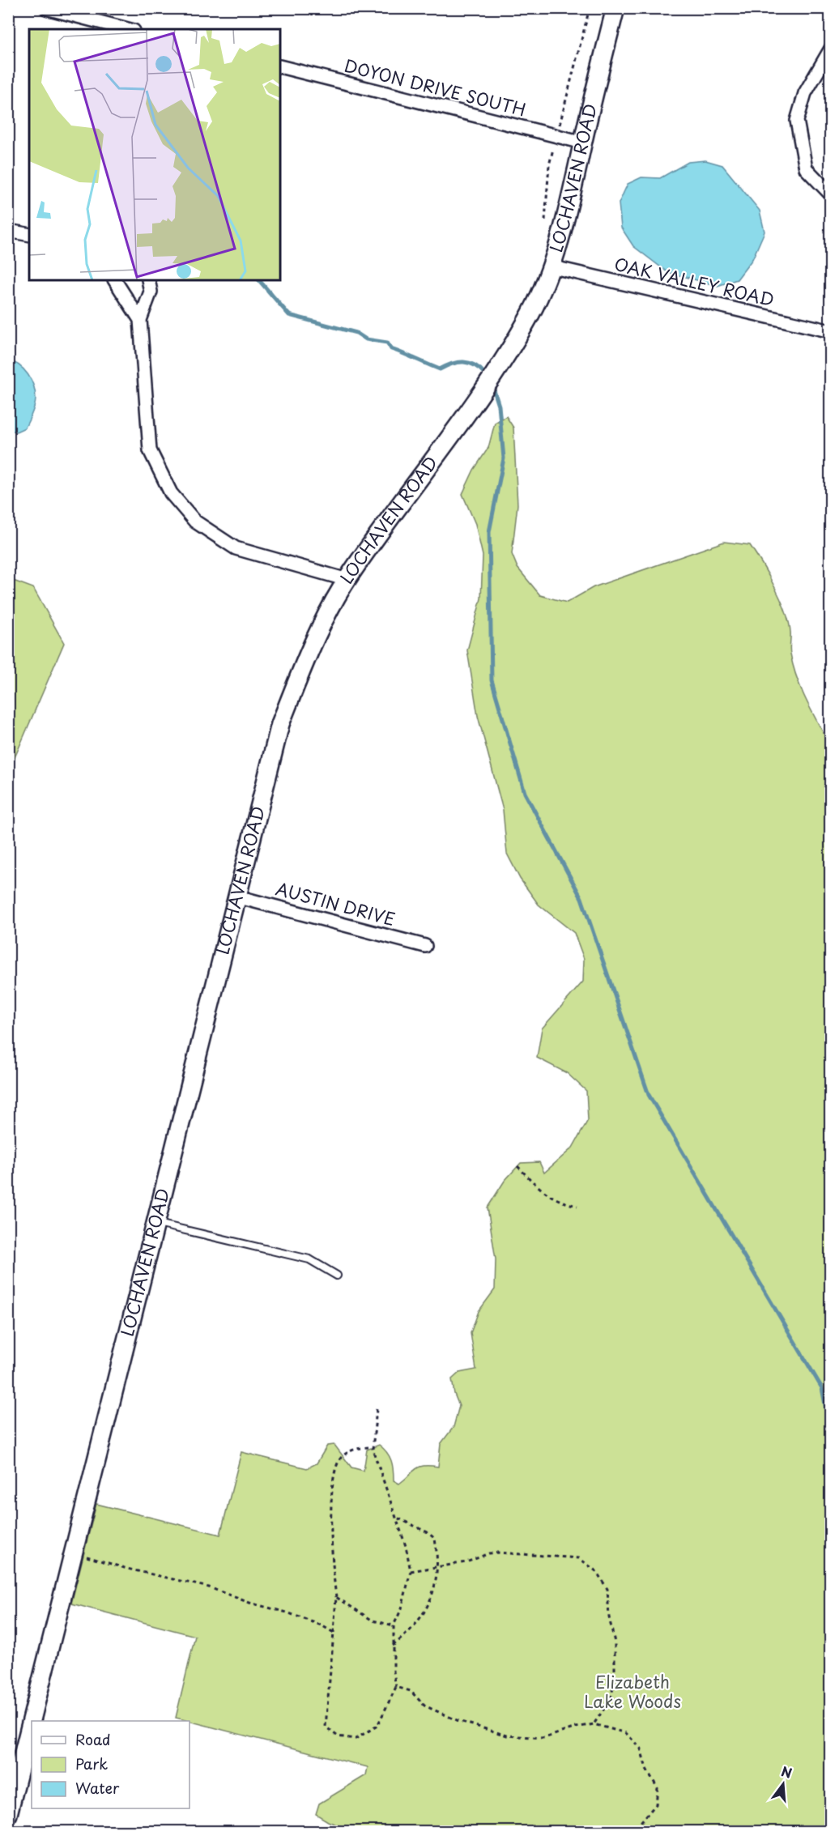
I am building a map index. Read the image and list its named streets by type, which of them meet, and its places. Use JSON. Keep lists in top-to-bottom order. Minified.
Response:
{"streets":{"street":["DOYON DRIVE SOUTH","LOCHAVEN ROAD","OAK VALLEY ROAD","AUSTIN DRIVE"]},"crossings":[["DOYON DRIVE SOUTH","LOCHAVEN ROAD"],["LOCHAVEN ROAD","OAK VALLEY ROAD"],["LOCHAVEN ROAD","AUSTIN DRIVE"]],"parks":["Elizabeth Lake Woods"],"legend":["Road","Park","Water"],"north":"top"}
